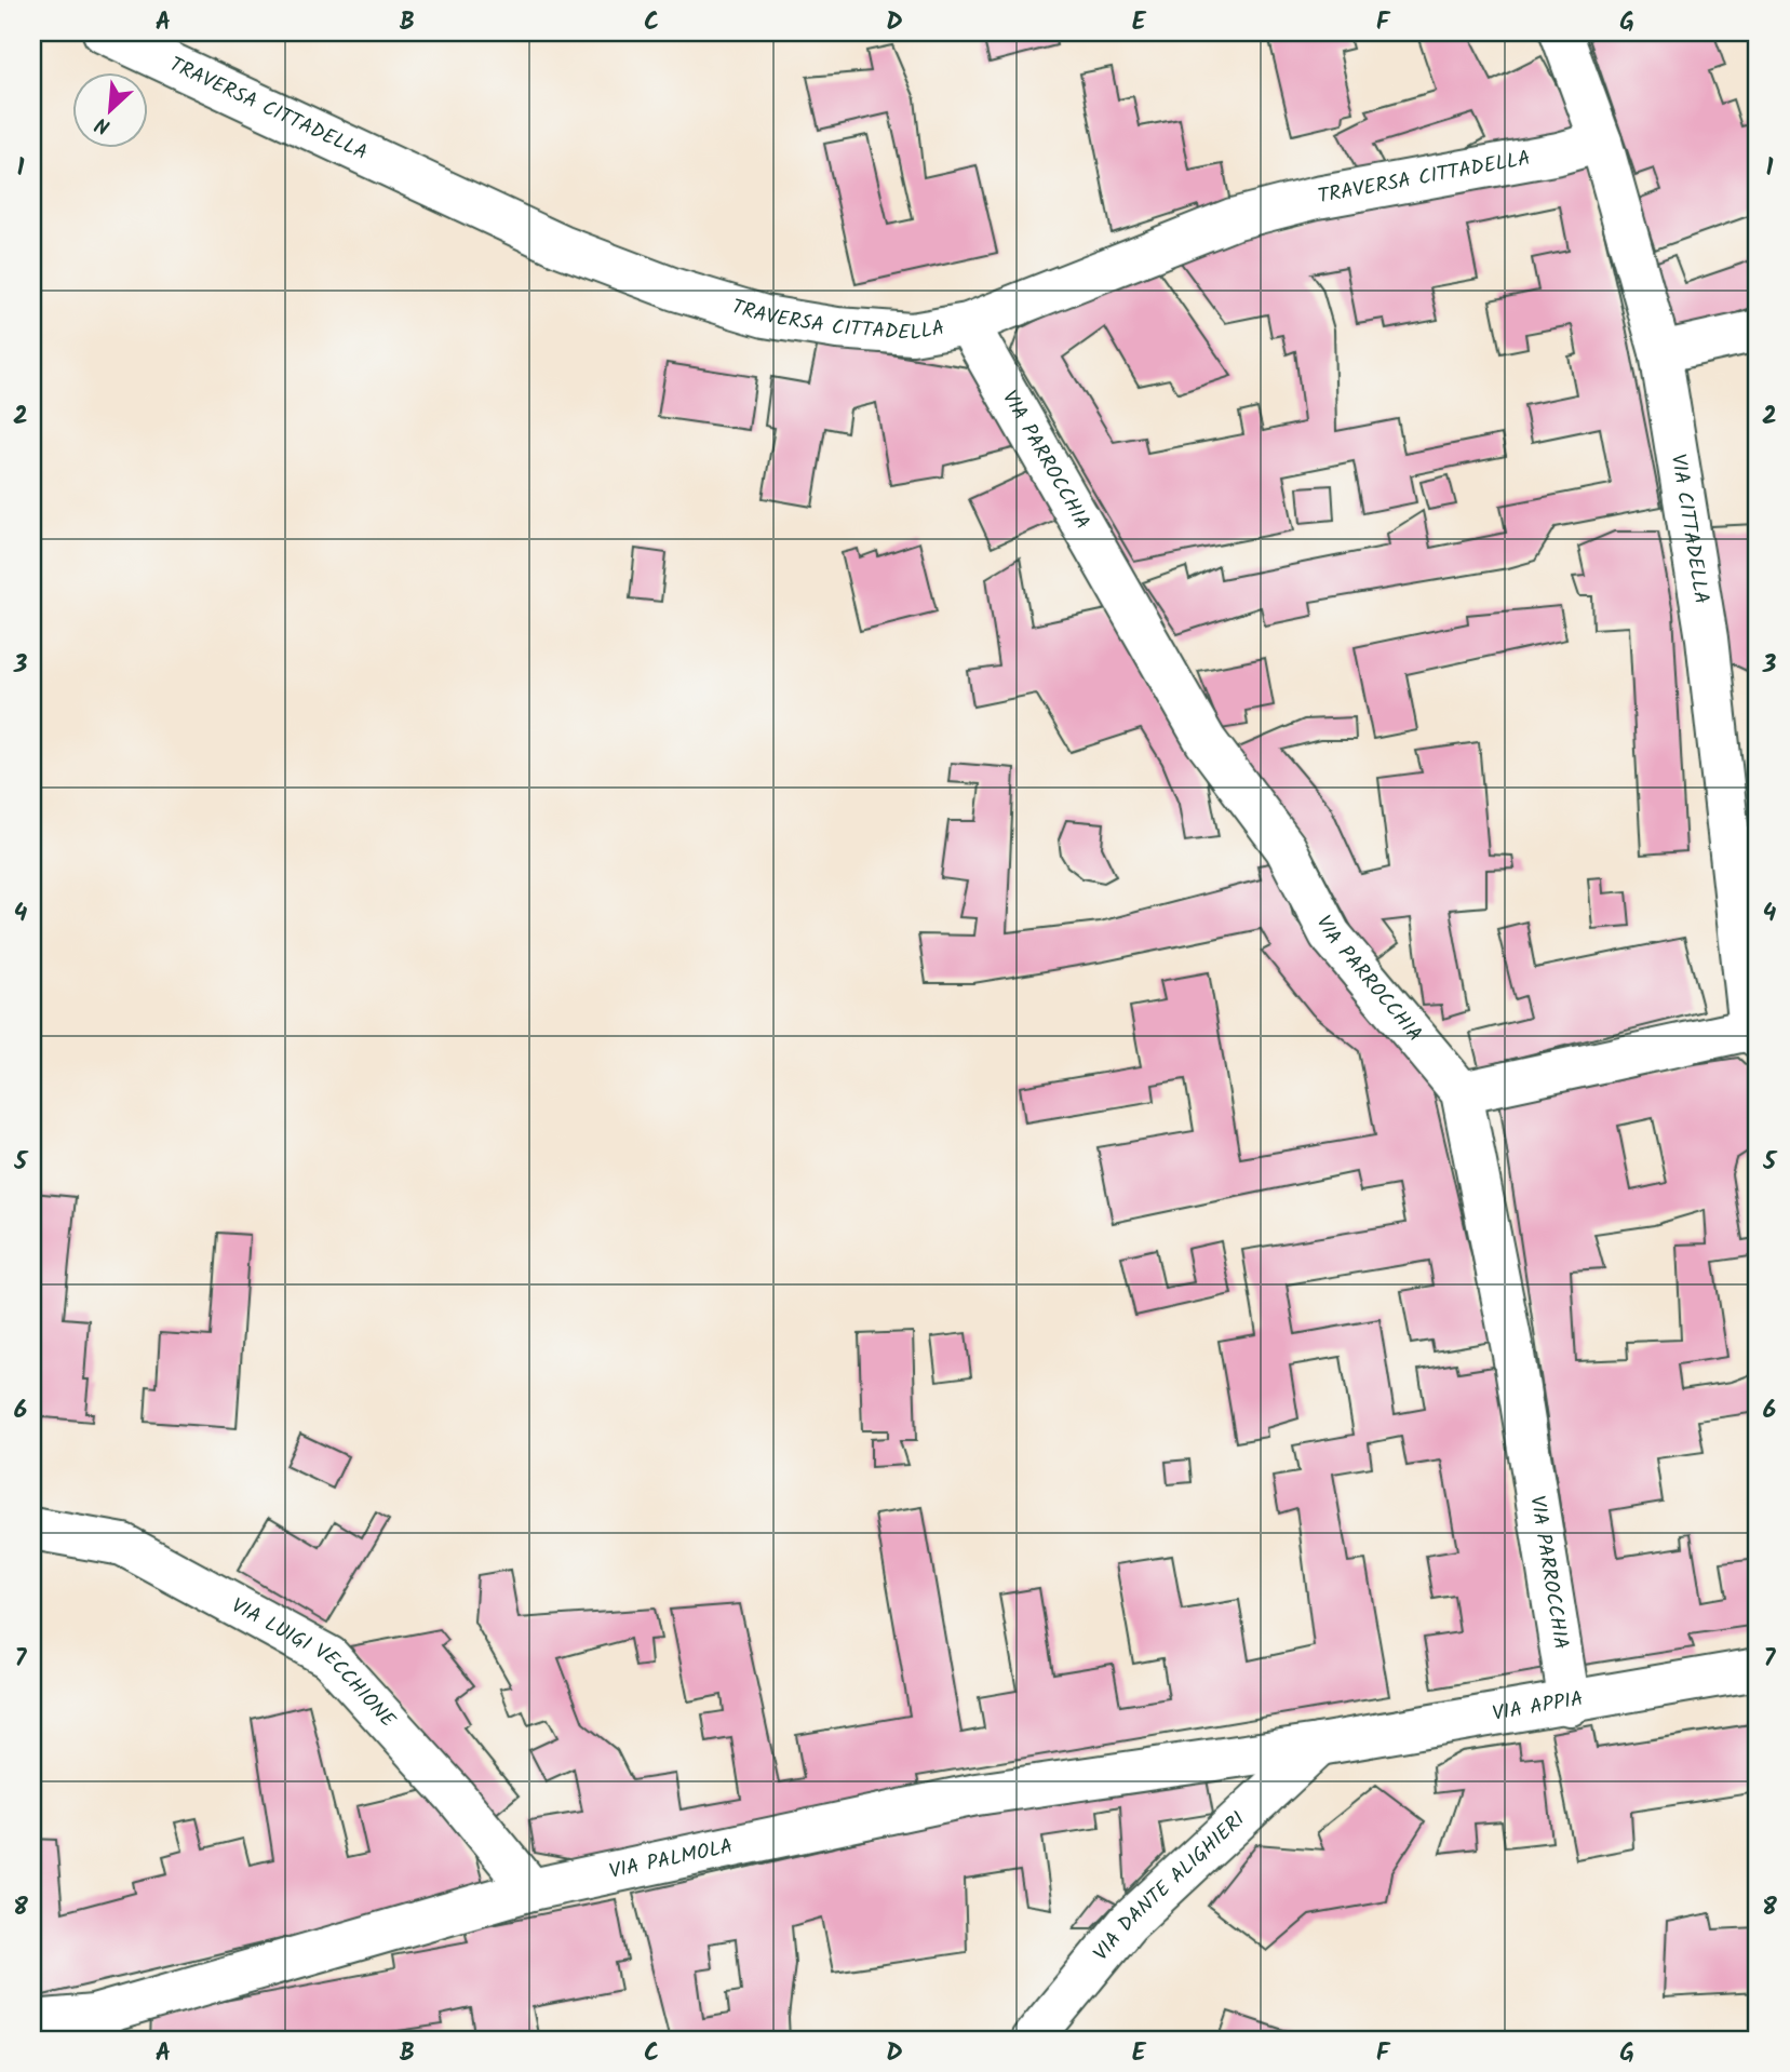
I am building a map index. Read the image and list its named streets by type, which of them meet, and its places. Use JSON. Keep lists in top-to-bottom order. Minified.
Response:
{"streets":{"street":["TRAVERSA CITTADELLA","VIA PARROCCHIA","VIA CITTADELLA","VIA LUIGI VECCHIONE","VIA APPIA","VIA PALMOLA","VIA DANTE ALIGHIERI"]},"crossings":[["TRAVERSA CITTADELLA","VIA PARROCCHIA"],["TRAVERSA CITTADELLA","VIA CITTADELLA"],["VIA PARROCCHIA","VIA APPIA"],["VIA LUIGI VECCHIONE","VIA PALMOLA"],["VIA APPIA","VIA PALMOLA"],["VIA APPIA","VIA DANTE ALIGHIERI"],["VIA PALMOLA","VIA DANTE ALIGHIERI"]],"north":"bottom left","grid":{"columns":["A","B","C","D","E","F","G"],"rows":["1","2","3","4","5","6","7","8"]}}
